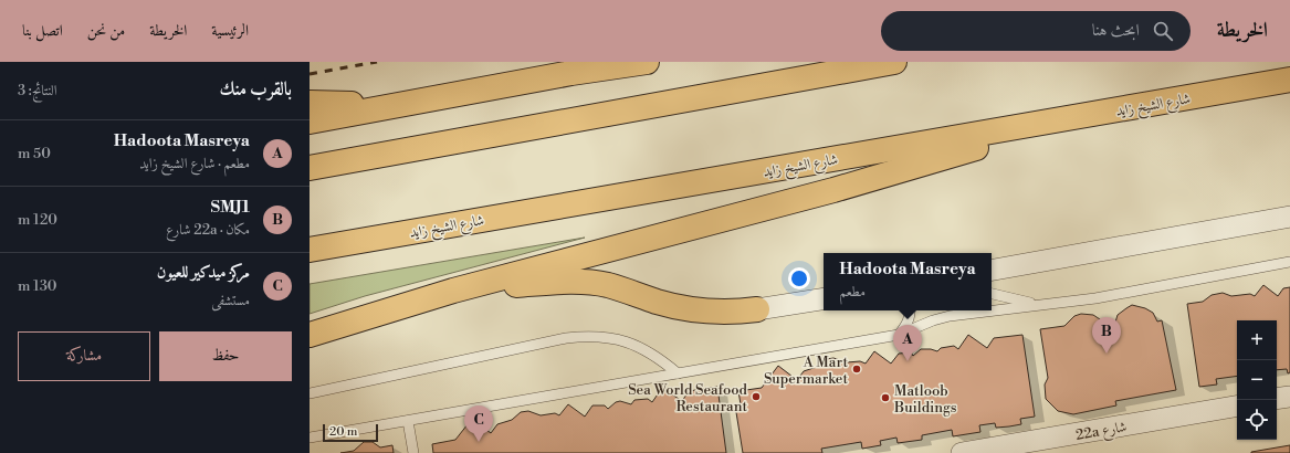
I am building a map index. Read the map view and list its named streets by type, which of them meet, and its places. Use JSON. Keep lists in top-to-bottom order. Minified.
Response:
{"streets":{"highway":["شارع الشيخ زايد"],"street":["22a شارع"]},"places":["A Mart Supermarket","Sea World Seafood Restaurant","Matloob Buildings"],"scale_bar":"20 m","page":{"header":"الخريطة","search":"ابحث هنا","nav":["الرئيسية","الخريطة","من نحن","اتصل بنا"],"heading":["بالقرب منك","النتائج: 3"],"list":[{"mark":"A","name":"Hadoota Masreya","note":"مطعم · شارع الشيخ زايد","value":"50 m"},{"mark":"B","name":"SMJ1","note":"مكان · 22a شارع","value":"120 m"},{"mark":"C","name":"مركز ميدكير للعيون","note":"مستشفى","value":"130 m"}],"popup":["Hadoota Masreya","مطعم"],"pins":["B","A","C"],"buttons":["حفظ","مشاركة"],"map_buttons":["+","−"],"scale":"20 m"}}
